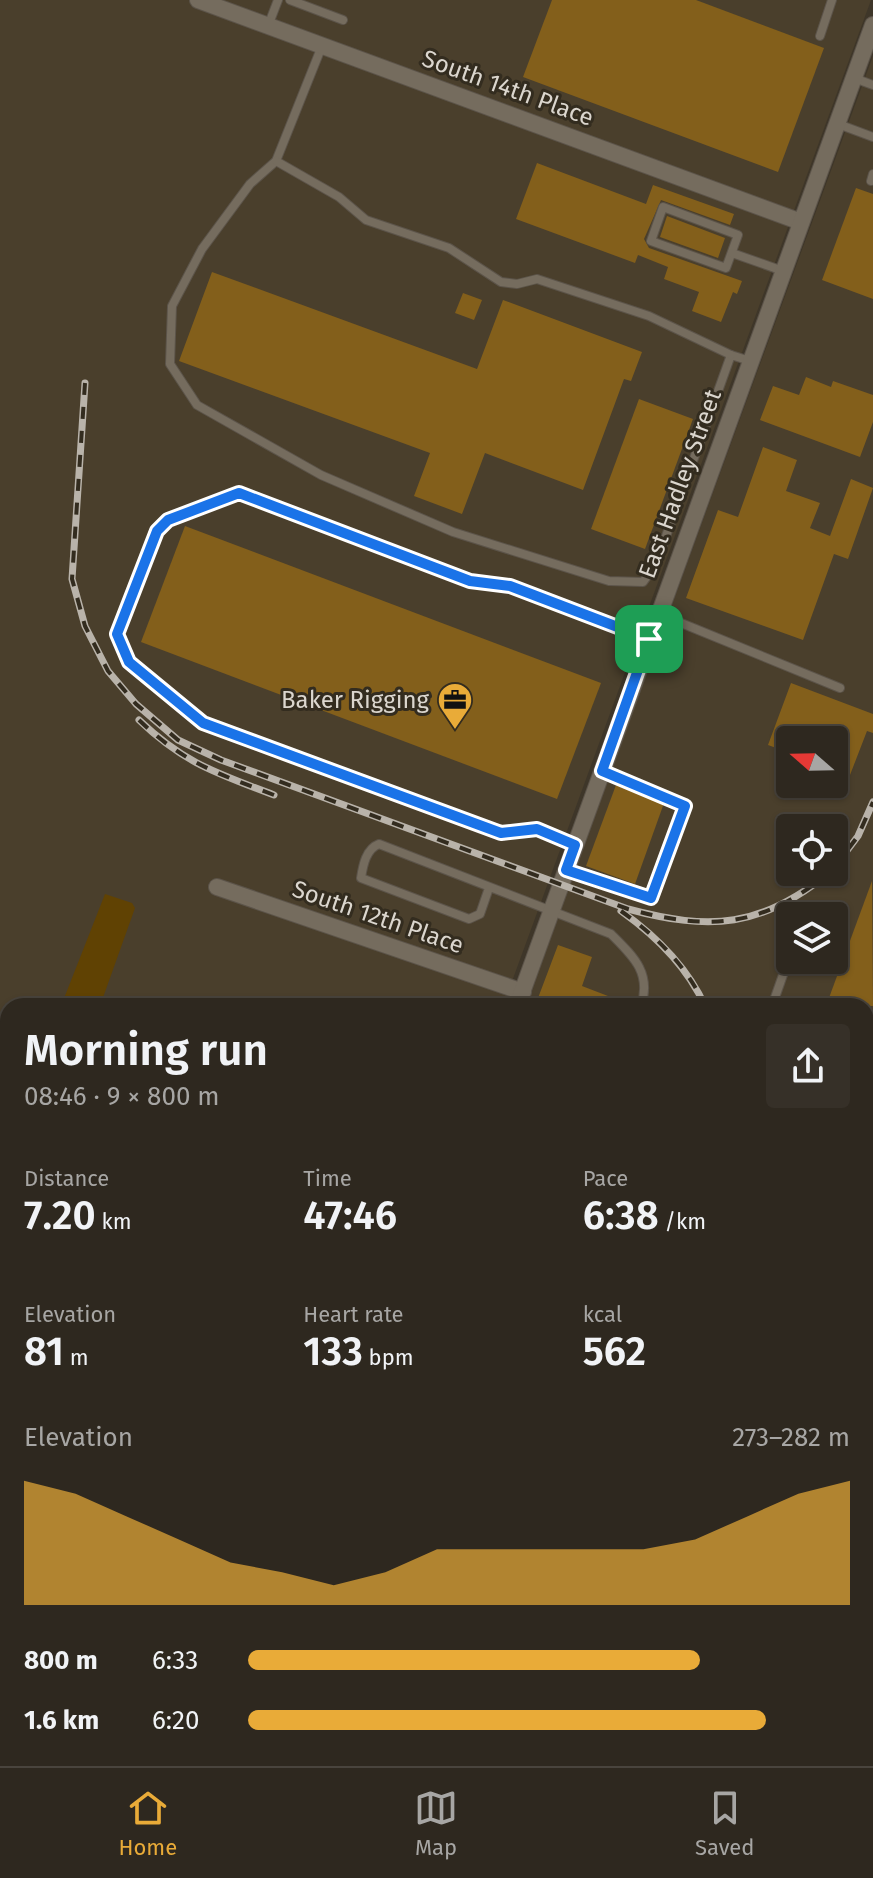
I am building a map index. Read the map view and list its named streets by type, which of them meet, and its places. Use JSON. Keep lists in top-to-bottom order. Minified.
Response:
{"streets":{"street":["South 14th Place","East Hadley Street","South 12th Place"]},"crossings":[["South 14th Place","East Hadley Street"]],"places":{"office":["Baker Rigging"]},"north":"left","page":{"heading":["Morning run","08:46 · 9 × 800 m"],"stats":[["Distance","7.20 km"],["Time","47:46"],["Pace","6:38 /km"],["Elevation","81 m"],["Heart rate","133 bpm"],["kcal","562"]],"chart":["Elevation","273–282 m"],"list":[{"name":"800 m","note":"6:33"},{"name":"1.6 km","note":"6:20"}],"tabs":["Home","Map","Saved"]}}
